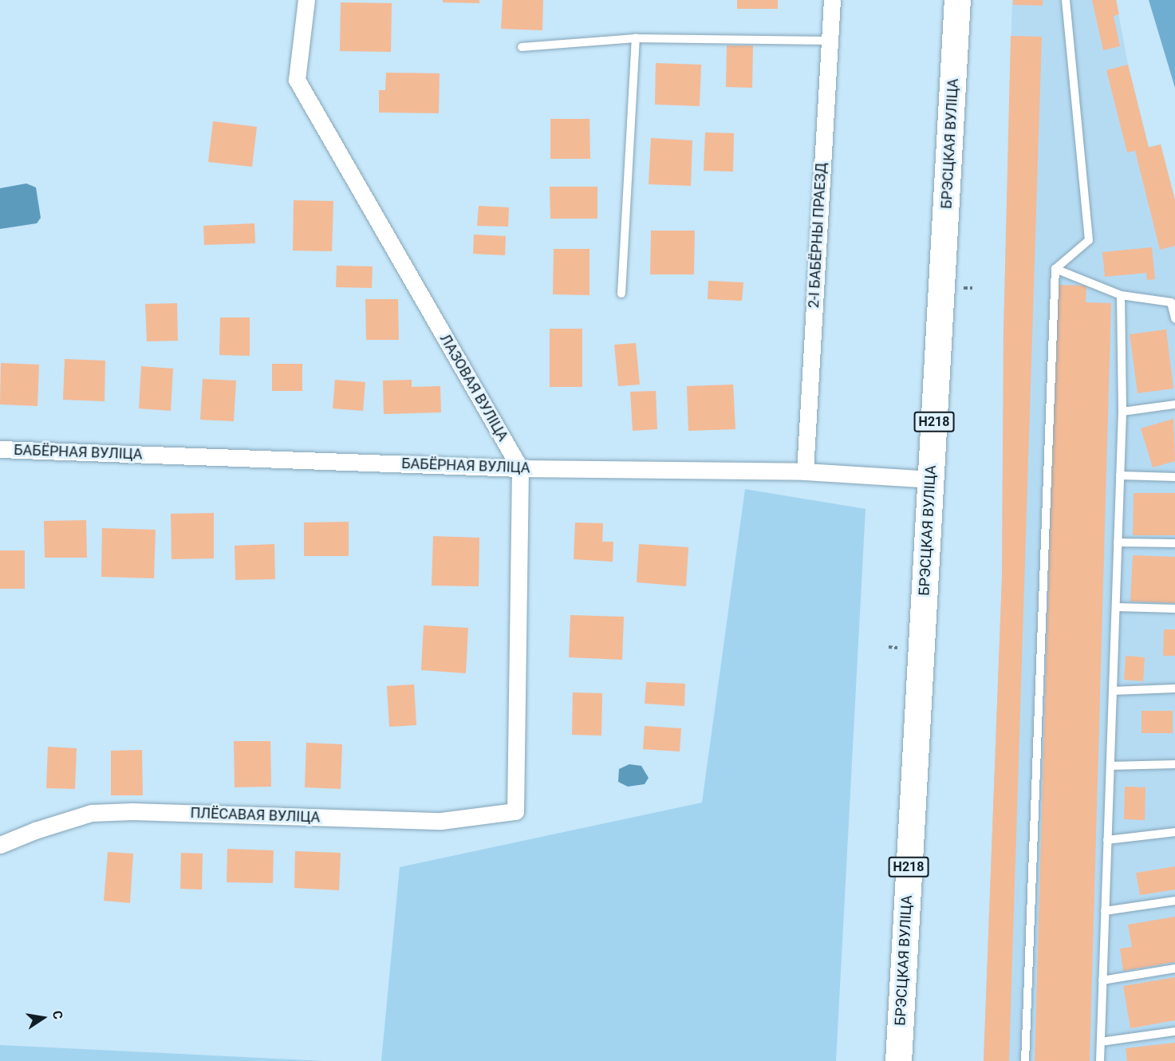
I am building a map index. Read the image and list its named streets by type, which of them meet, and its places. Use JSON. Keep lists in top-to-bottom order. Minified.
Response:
{"streets":{"main road":["БРЭСЦКАЯ ВУЛІЦА","Н218"],"street":["2-І БАБЁРНЫ ПРАЕЗД","ЛАЗОВАЯ ВУЛІЦА","БАБЁРНАЯ ВУЛІЦА","ПЛЁСАВАЯ ВУЛІЦА"]},"crossings":[["БРЭСЦКАЯ ВУЛІЦА","БАБЁРНАЯ ВУЛІЦА"],["2-І БАБЁРНЫ ПРАЕЗД","БАБЁРНАЯ ВУЛІЦА"],["ЛАЗОВАЯ ВУЛІЦА","БАБЁРНАЯ ВУЛІЦА"],["ЛАЗОВАЯ ВУЛІЦА","ПЛЁСАВАЯ ВУЛІЦА"],["БАБЁРНАЯ ВУЛІЦА","ПЛЁСАВАЯ ВУЛІЦА"]],"north":"right"}
